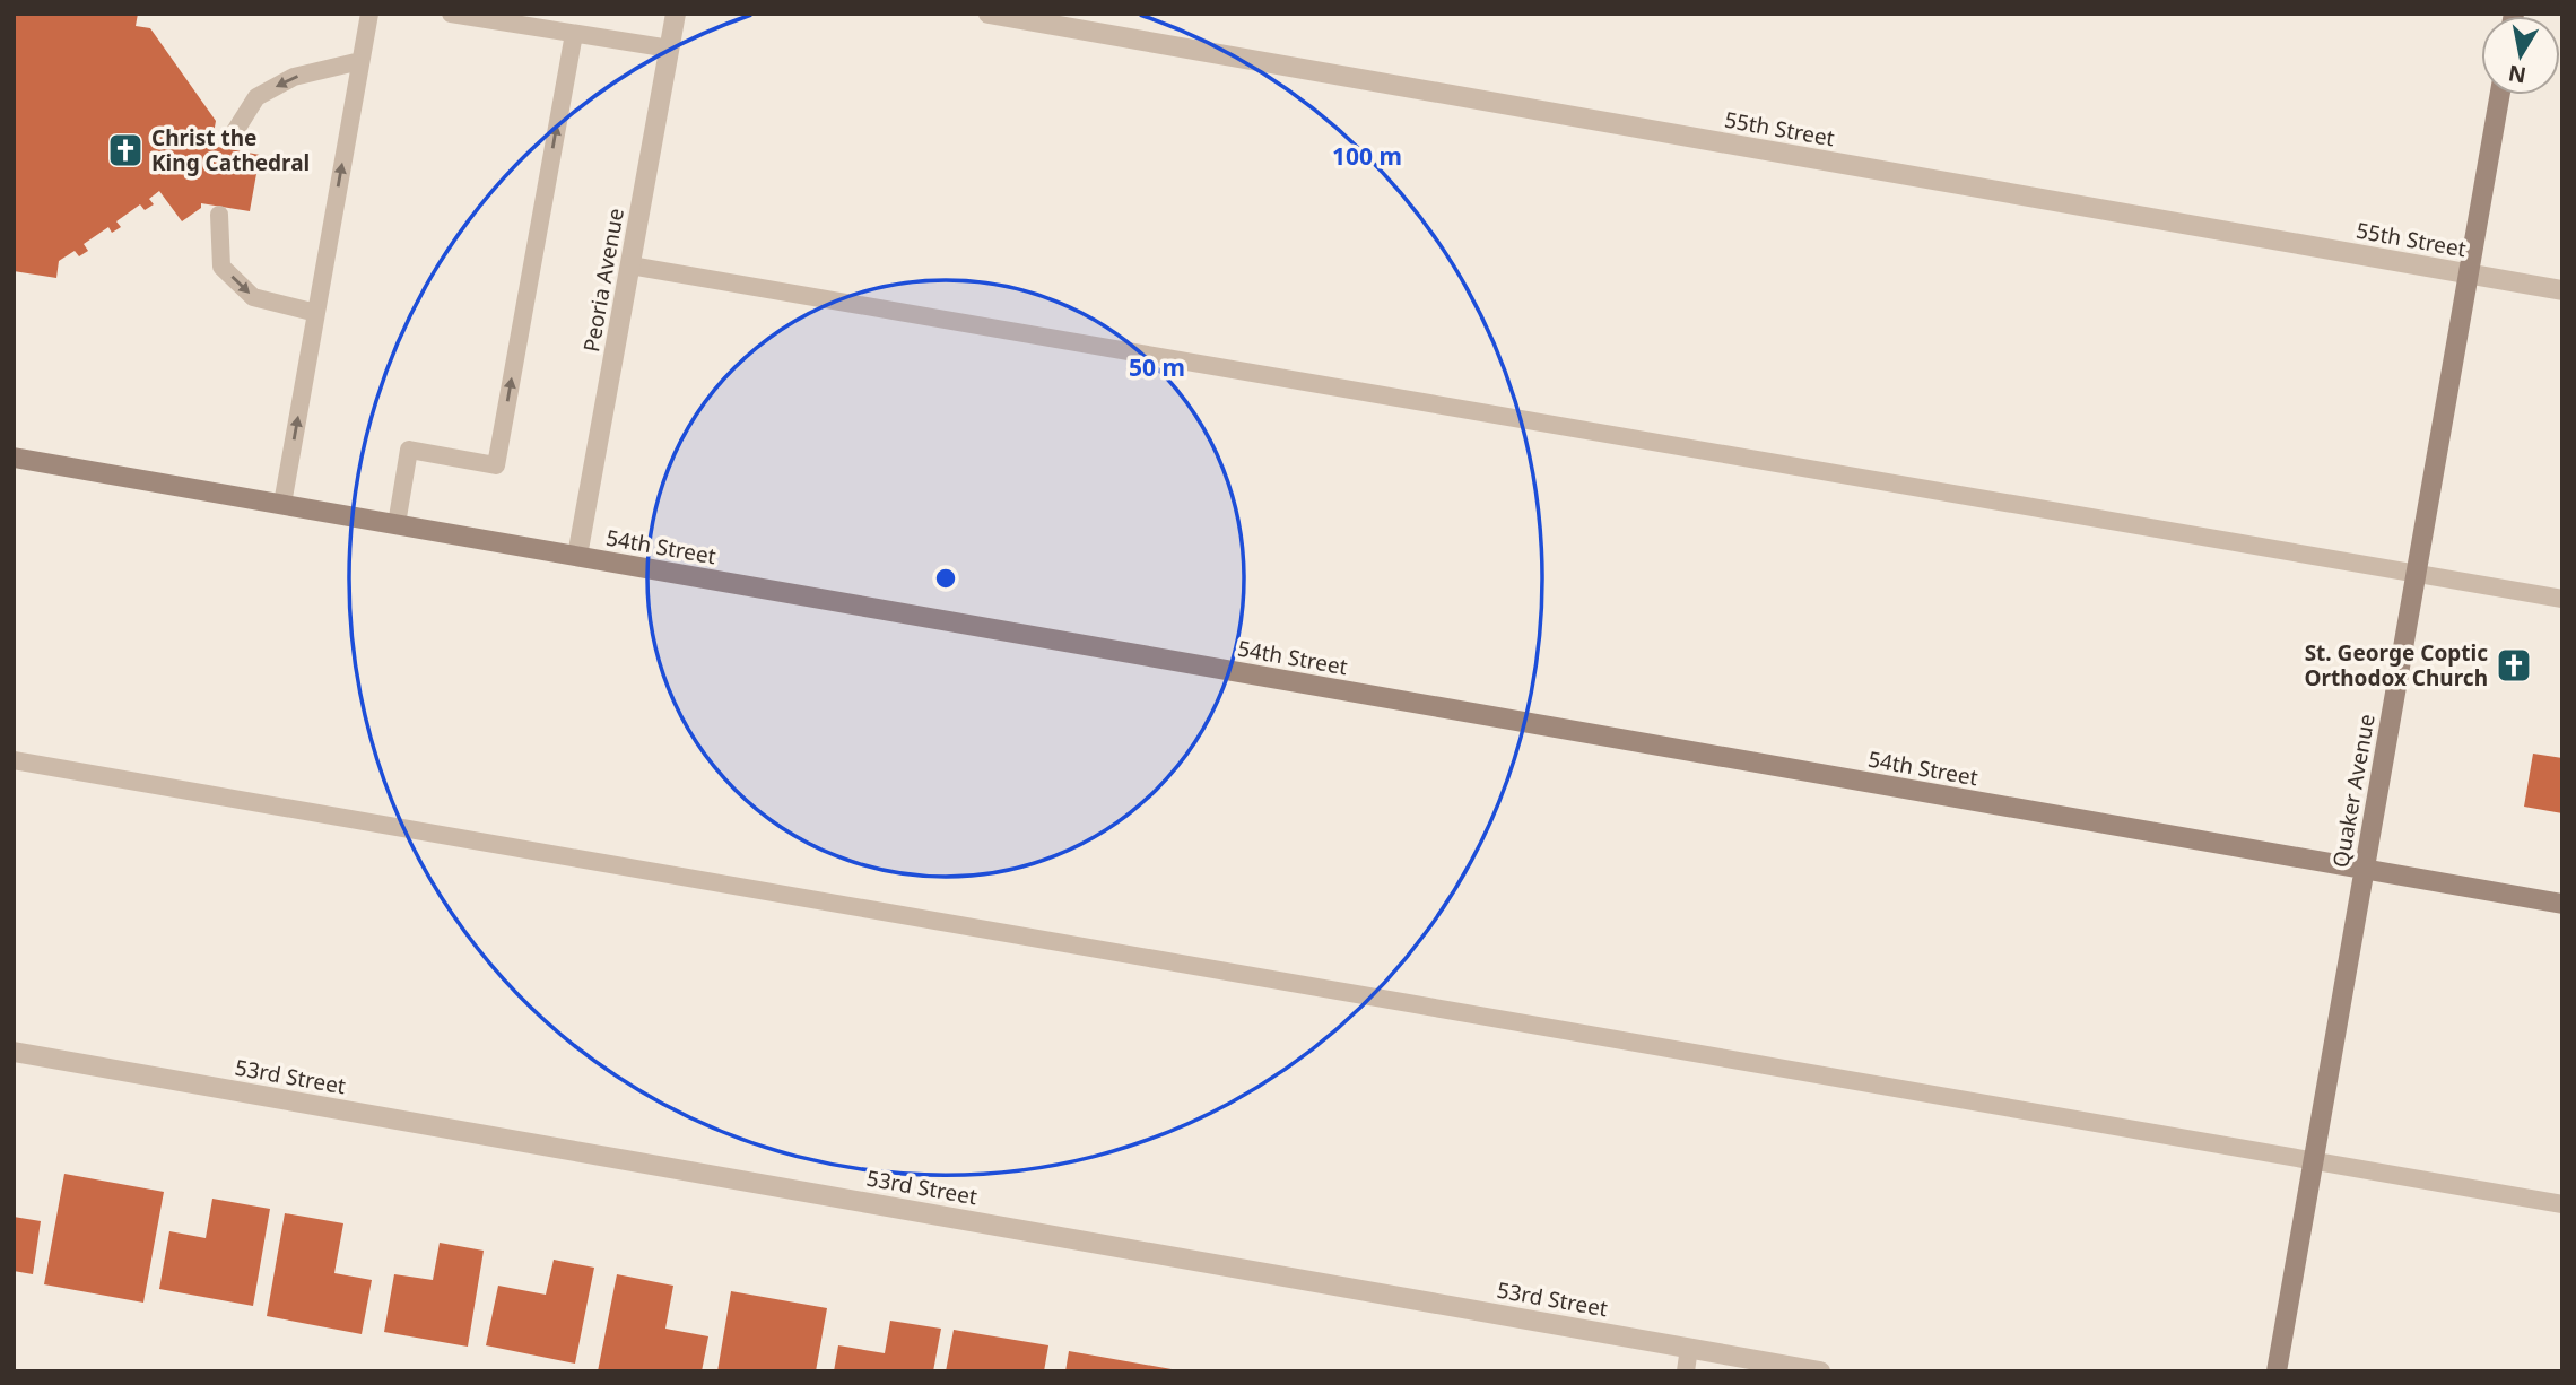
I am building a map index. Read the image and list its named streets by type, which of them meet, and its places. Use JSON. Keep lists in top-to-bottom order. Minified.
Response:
{"streets":{"street":["55th Street","Peoria Avenue","54th Street","Quaker Avenue","53rd Street"]},"crossings":[["55th Street","Quaker Avenue"],["Peoria Avenue","54th Street"],["54th Street","Quaker Avenue"]],"places":{"church":["Christ the King Cathedral","St. George Coptic Orthodox Church"]},"north":"bottom","rings":["100 m","50 m"]}
